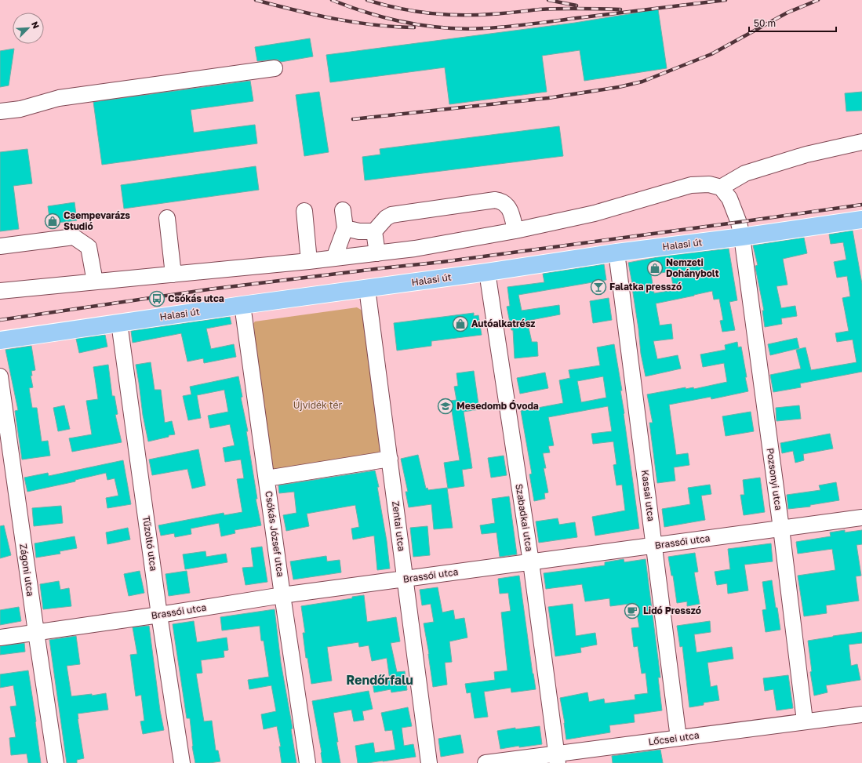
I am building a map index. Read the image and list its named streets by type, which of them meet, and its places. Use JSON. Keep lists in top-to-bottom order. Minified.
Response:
{"streets":{"main road":["Halasi út"],"street":["Pozsonyi utca","Kassai utca","Szabadkai utca","Zentai utca","Csókás József utca","Brassói utca","Tűzoltó utca","Zágoni utca","Lőcsei utca"]},"crossings":[["Halasi út","Pozsonyi utca"],["Halasi út","Kassai utca"],["Halasi út","Szabadkai utca"],["Halasi út","Zentai utca"],["Halasi út","Csókás József utca"],["Halasi út","Tűzoltó utca"],["Pozsonyi utca","Brassói utca"],["Pozsonyi utca","Lőcsei utca"],["Kassai utca","Brassói utca"],["Kassai utca","Lőcsei utca"],["Szabadkai utca","Brassói utca"],["Szabadkai utca","Lőcsei utca"],["Zentai utca","Brassói utca"],["Csókás József utca","Brassói utca"],["Brassói utca","Tűzoltó utca"],["Brassói utca","Zágoni utca"]],"districts":["Rendőrfalu"],"parks":["Újvidék tér"],"places":{"shop":["Csempevarázs Studió","Nemzeti Dohánybolt","Autóalkatrész"],"bar":["Falatka presszó"],"bus stop":["Csókás utca"],"school or university":["Mesedomb Óvoda"],"cafe":["Lidó Presszó"]},"scale_bar":"50 m","north":"top right"}
